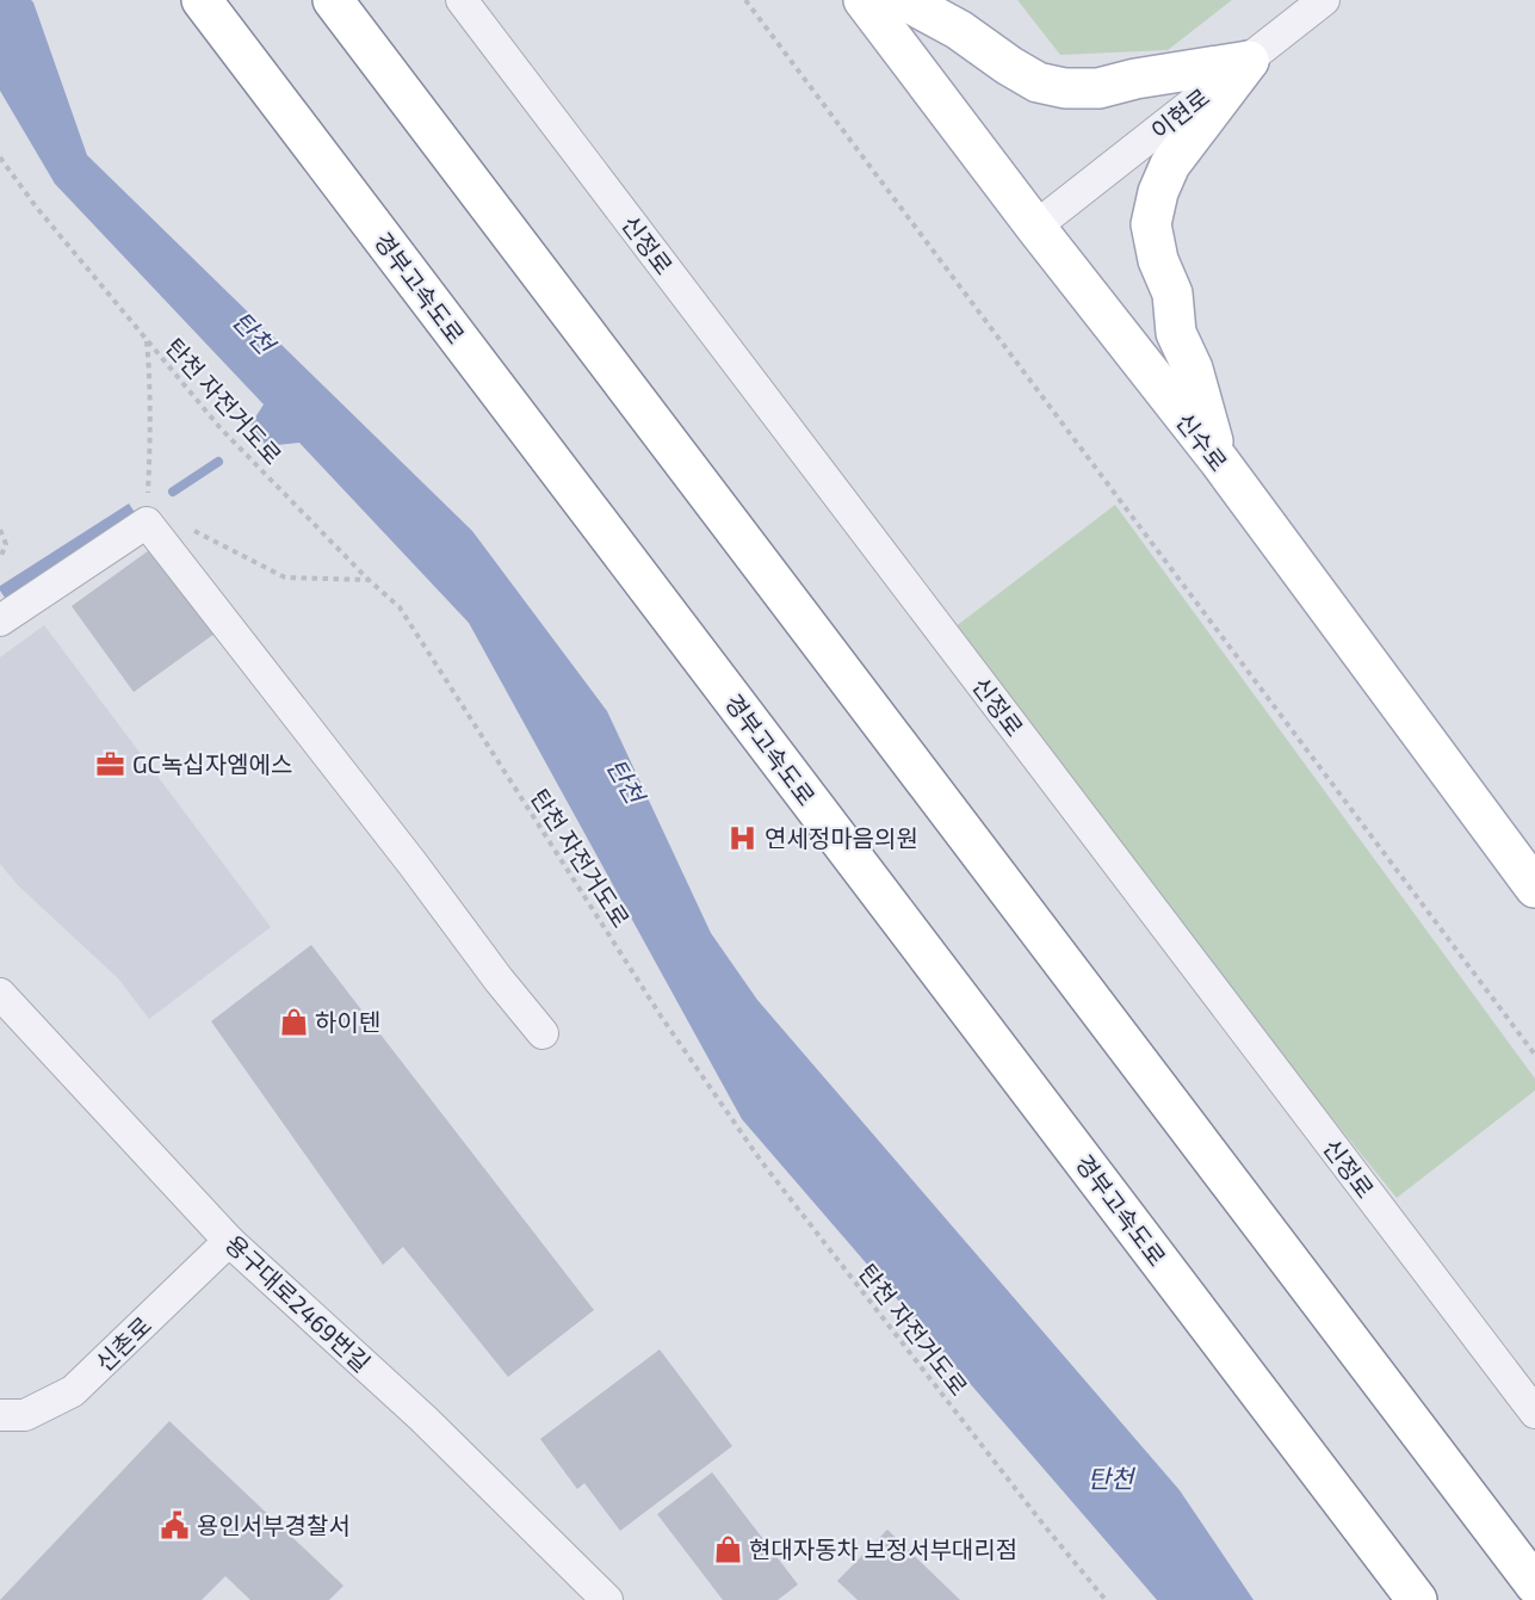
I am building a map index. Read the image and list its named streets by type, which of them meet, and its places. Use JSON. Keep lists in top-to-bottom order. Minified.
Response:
{"streets":{"main road":["경부고속도로","신수로"],"street":["이현로","신정로","용구대로2469번길","신촌로"],"path":["탄천 자전거도로"]},"crossings":[["이현로","신수로"],["용구대로2469번길","신촌로"]],"water":["탄천"],"places":{"office":["GC녹십자엠에스"],"hospital":["연세정마음의원"],"shop":["하이텐","현대자동차 보정서부대리점"],"public building":["용인서부경찰서"]}}
